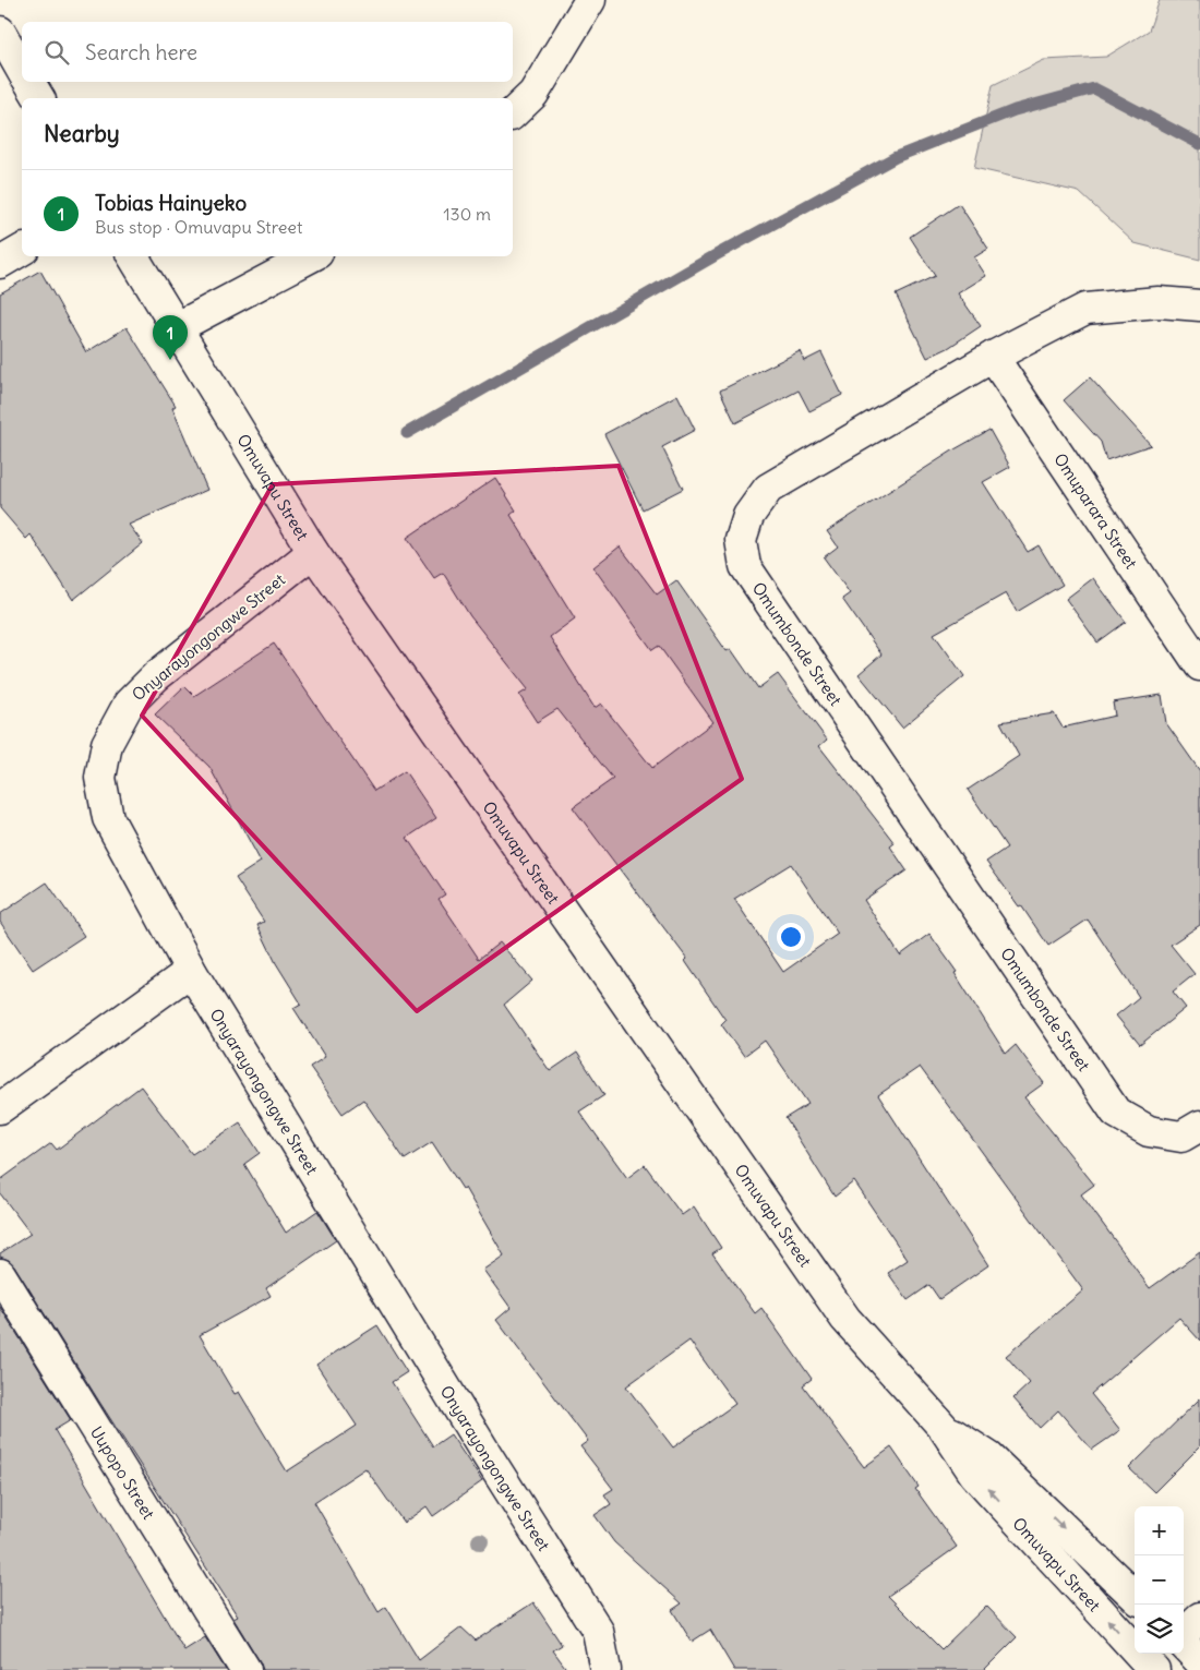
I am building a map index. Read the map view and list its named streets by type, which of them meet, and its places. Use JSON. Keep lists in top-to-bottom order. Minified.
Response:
{"streets":{"street":["Omuvapu Street","Omuparara Street","Onyarayongongwe Street","Omumbonde Street","Uupopo Street"]},"crossings":[["Omuvapu Street","Onyarayongongwe Street"],["Omuparara Street","Omumbonde Street"]],"page":{"search":"Search here","heading":"Nearby","list":[{"mark":"1","name":"Tobias Hainyeko","note":"Bus stop · Omuvapu Street","value":"130 m"}],"pins":"1","map_buttons":["+","−"]}}
